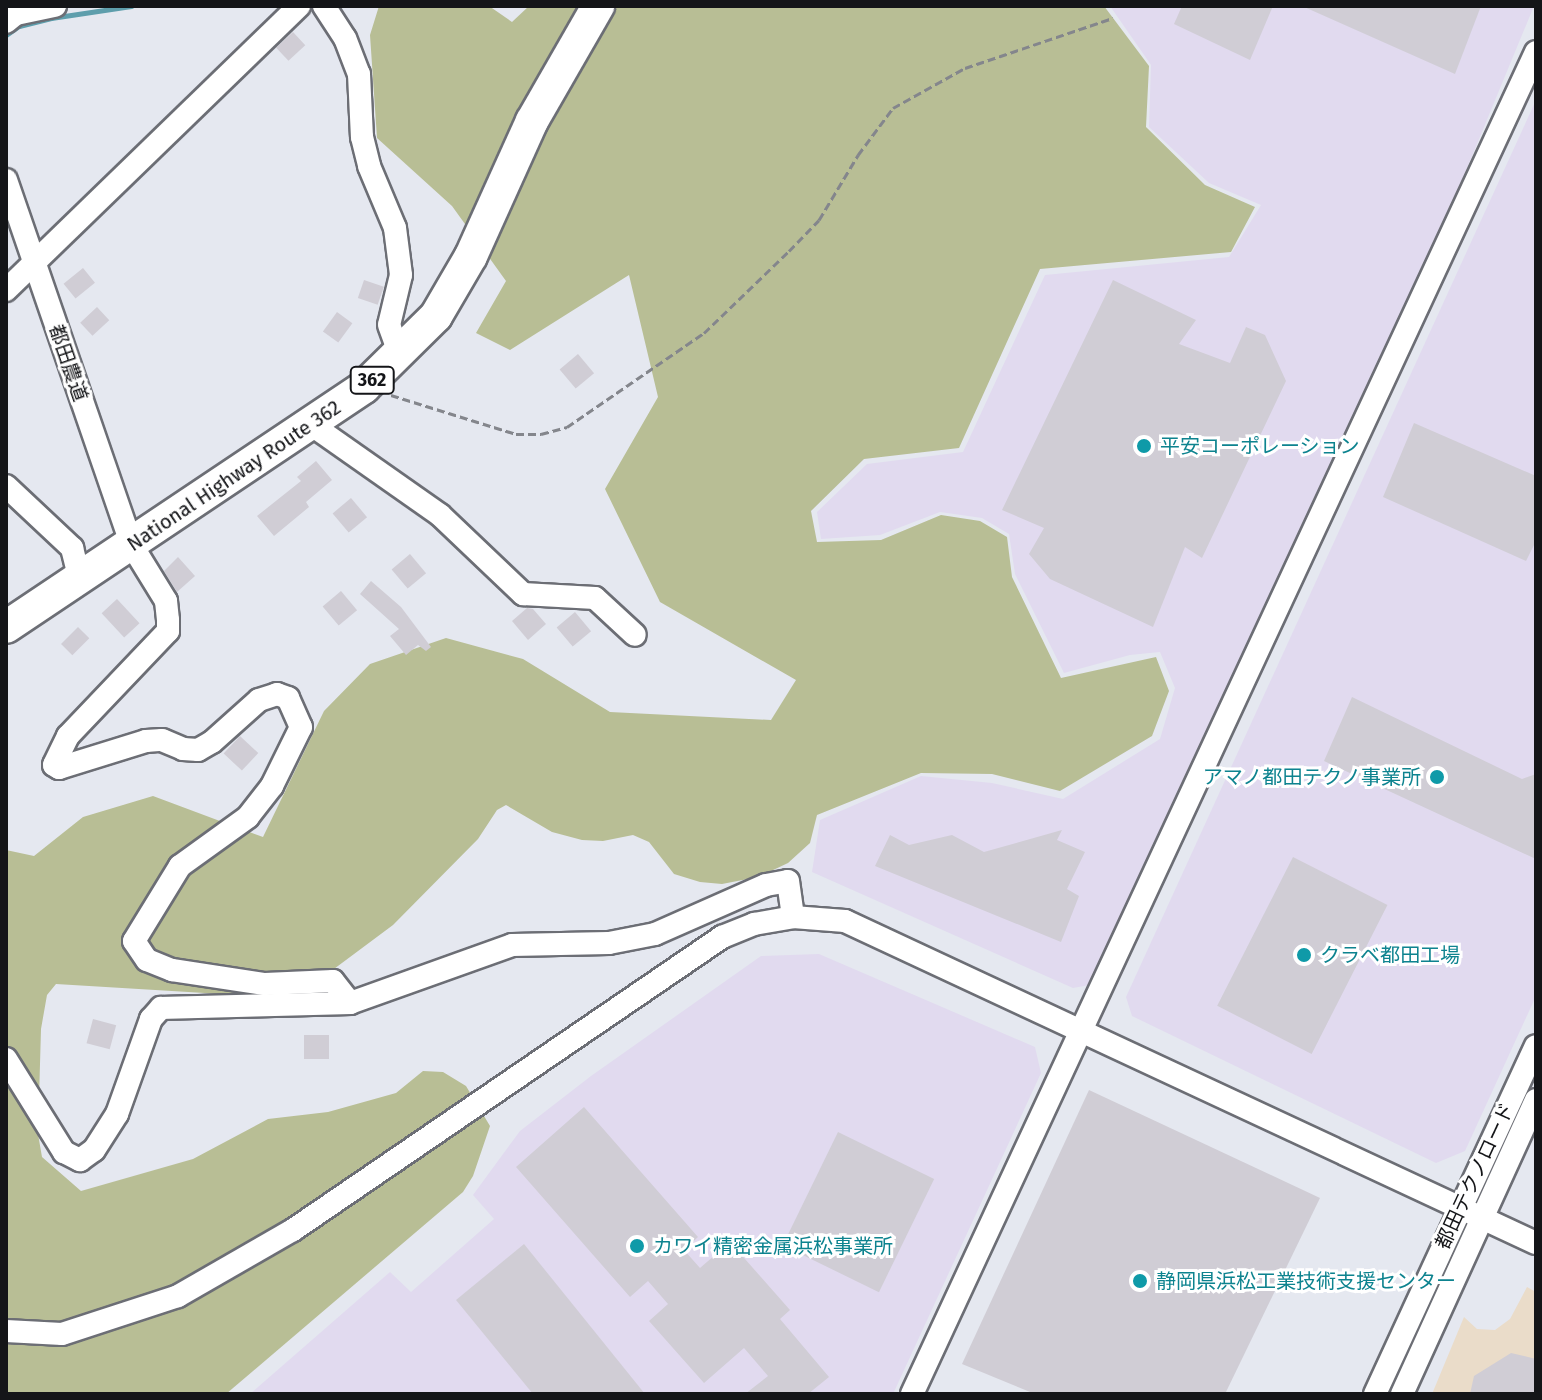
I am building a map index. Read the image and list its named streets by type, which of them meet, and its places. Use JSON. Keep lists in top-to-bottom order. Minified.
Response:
{"streets":{"highway":["362","National Highway Route 362"],"street":["都田農道","都田テクノロード"]},"crossings":[["都田農道","National Highway Route 362"]],"places":["平安コーポレーション","アマノ都田テクノ事業所","クラベ都田工場","カワイ精密金属浜松事業所","静岡県浜松工業技術支援センター"]}
